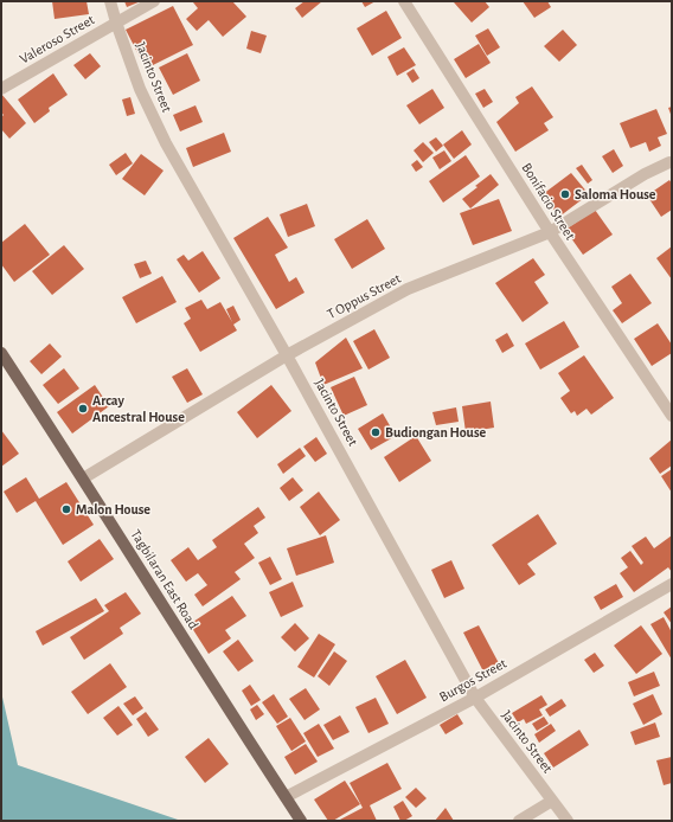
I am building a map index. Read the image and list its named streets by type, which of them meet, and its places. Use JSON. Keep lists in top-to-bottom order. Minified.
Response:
{"streets":{"main road":["Tagbilaran East Road"],"street":["Valeroso Street","Jacinto Street","Bonifacio Street","T Oppus Street","Burgos Street"]},"crossings":[["Valeroso Street","Jacinto Street"],["Jacinto Street","T Oppus Street"],["Jacinto Street","Burgos Street"],["Bonifacio Street","T Oppus Street"],["T Oppus Street","Tagbilaran East Road"],["Tagbilaran East Road","Burgos Street"]],"places":["Saloma House","Arcay Ancestral House","Budiongan House","Malon House"]}
